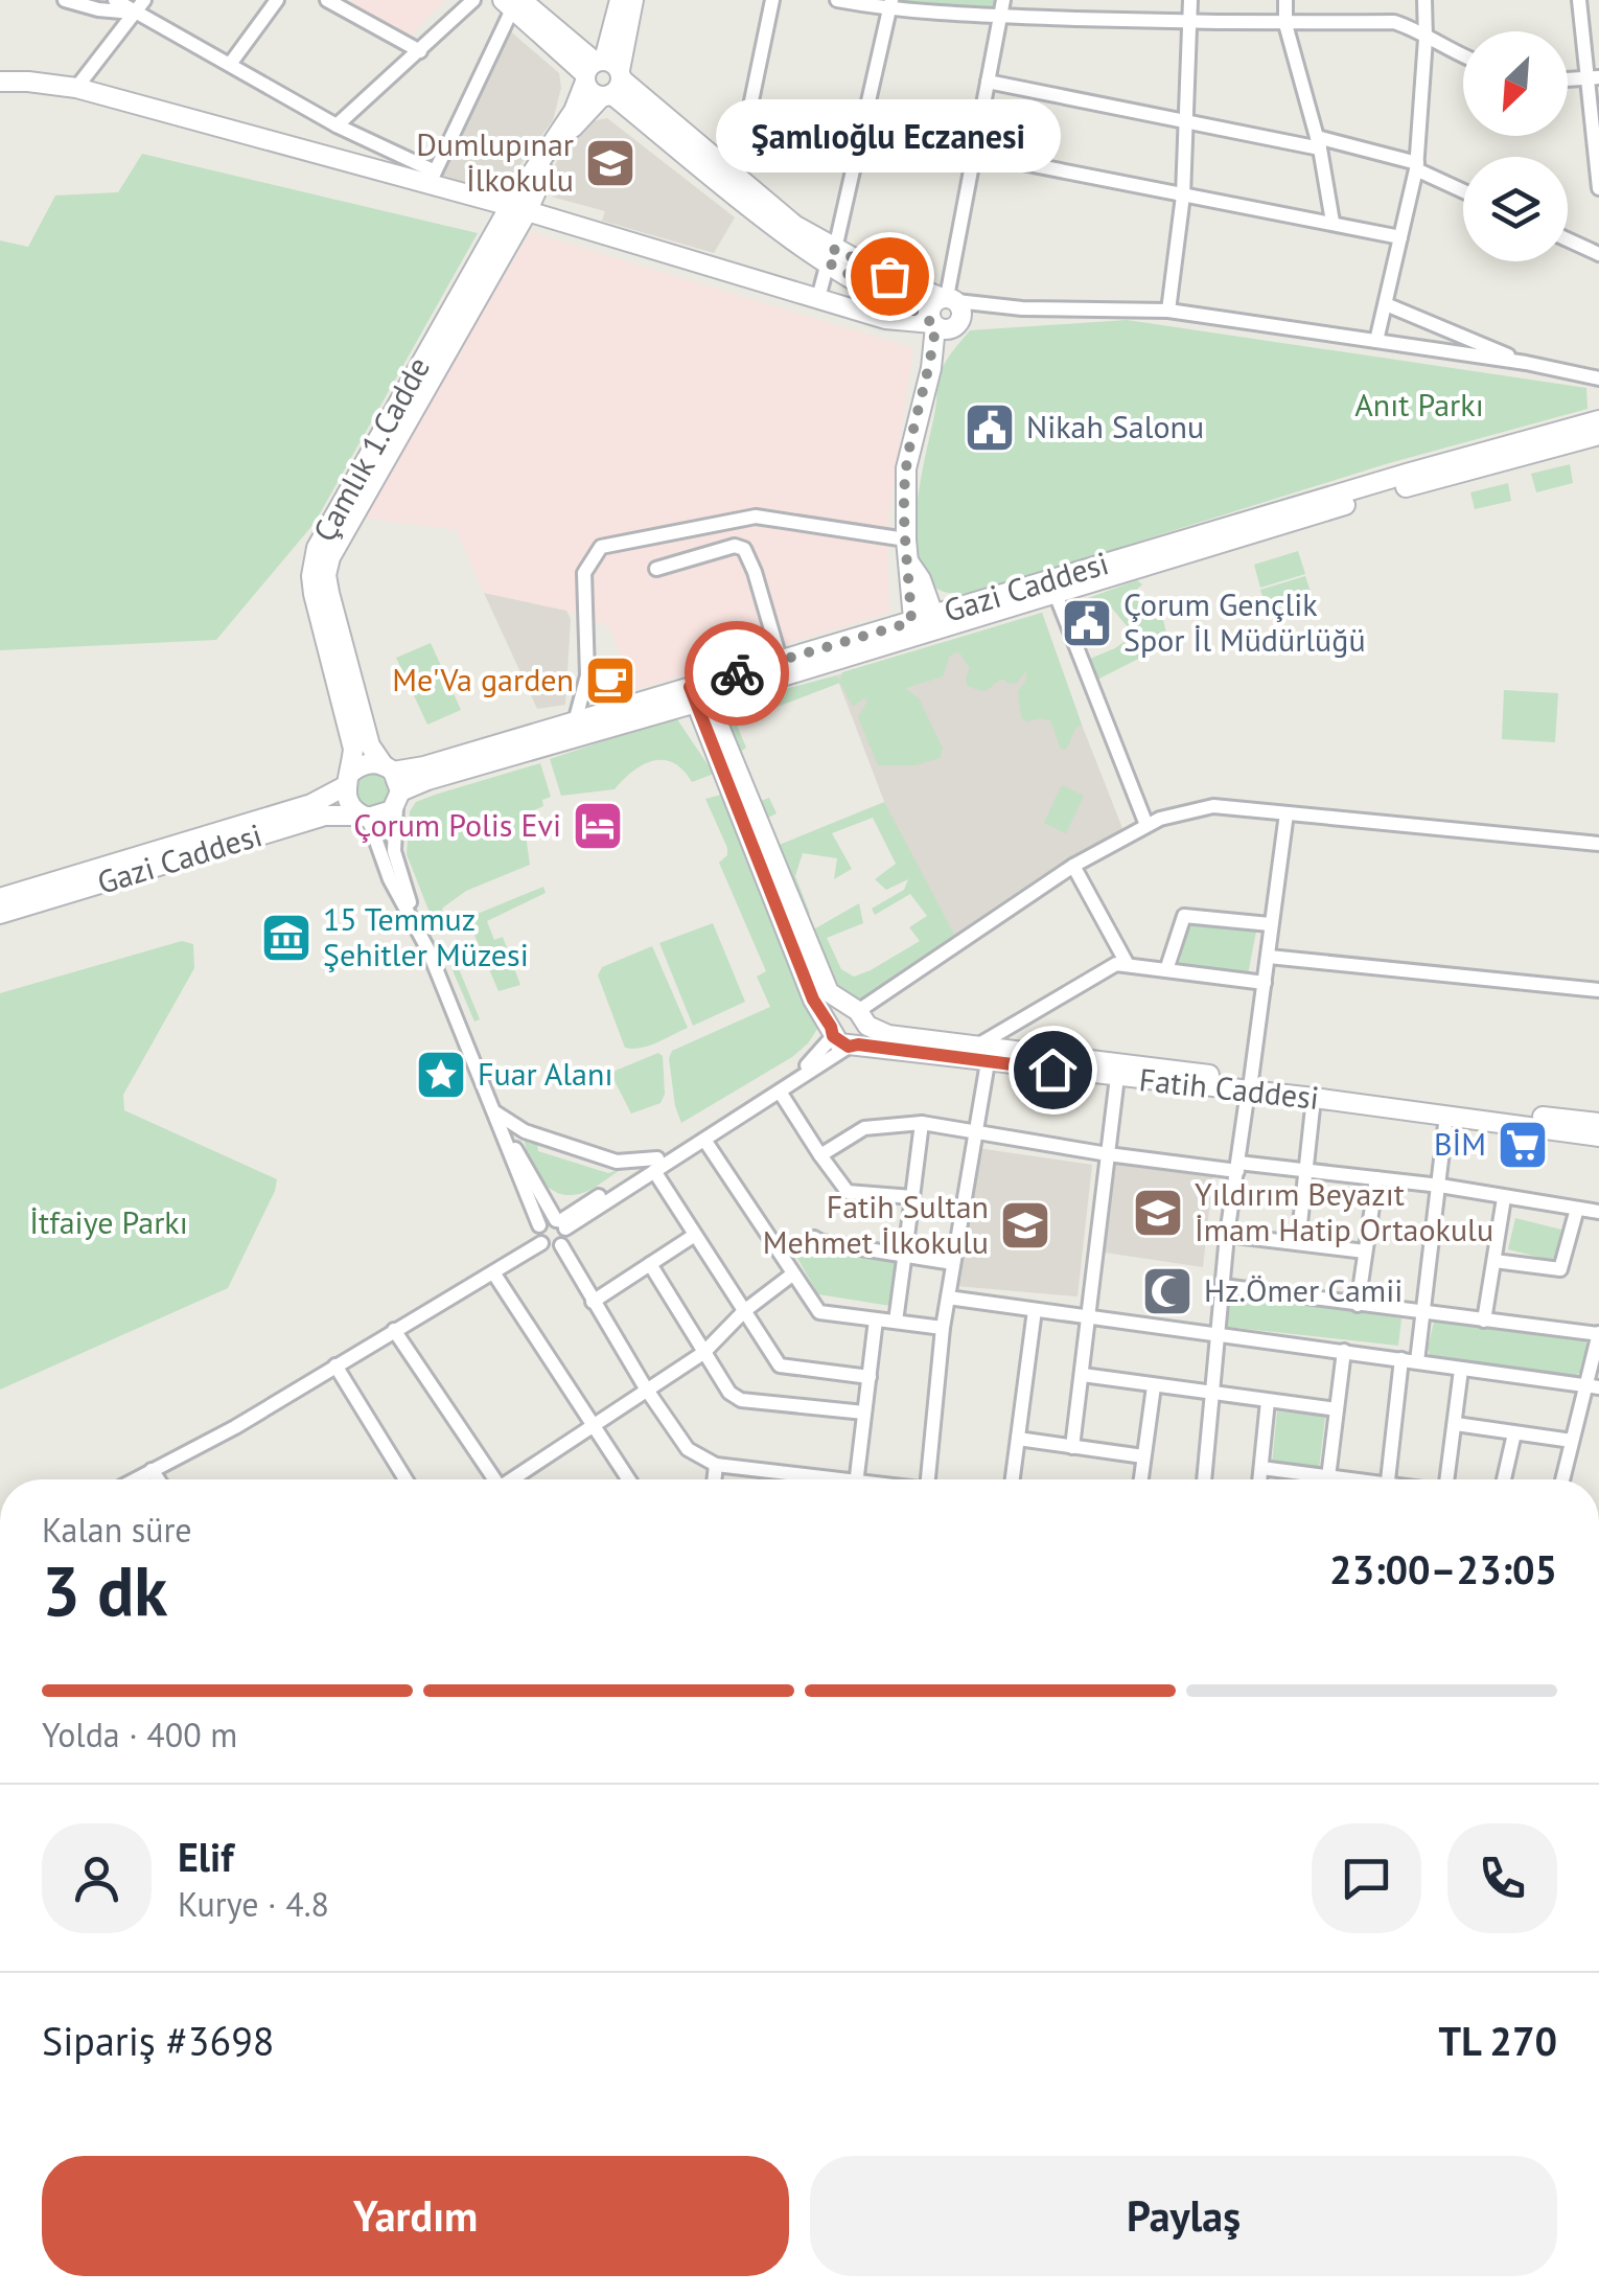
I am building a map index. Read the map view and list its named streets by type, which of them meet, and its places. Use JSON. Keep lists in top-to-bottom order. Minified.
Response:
{"streets":{"street":["Çamlık 1.Cadde","Gazi Caddesi","Fatih Caddesi"]},"crossings":[["Çamlık 1.Cadde","Gazi Caddesi"]],"parks":["Anıt Parkı","İtfaiye Parkı"],"places":{"school or university":["Dumlupınar İlkokulu","Yıldırım Beyazıt İmam Hatip Ortaokulu","Fatih Sultan Mehmet İlkokulu"],"other":["Şamlıoğlu Eczanesi"],"public building":["Nikah Salonu","Çorum Gençlik Spor İl Müdürlüğü"],"cafe":["Me'Va garden"],"hotel":["Çorum Polis Evi"],"museum":["15 Temmuz Şehitler Müzesi"],"place":["Fuar Alanı"],"supermarket":["BİM"],"mosque":["Hz.Ömer Camii"]},"north":"bottom left","page":{"bubble":"Şamlıoğlu Eczanesi","heading":["3 dk","Kalan süre","23:00–23:05"],"panel":["Elif","Kurye · 4.8","Sipariş #3698","TL 270"],"bar":"Yolda · 400 m","buttons":["Yardım","Paylaş"]}}
